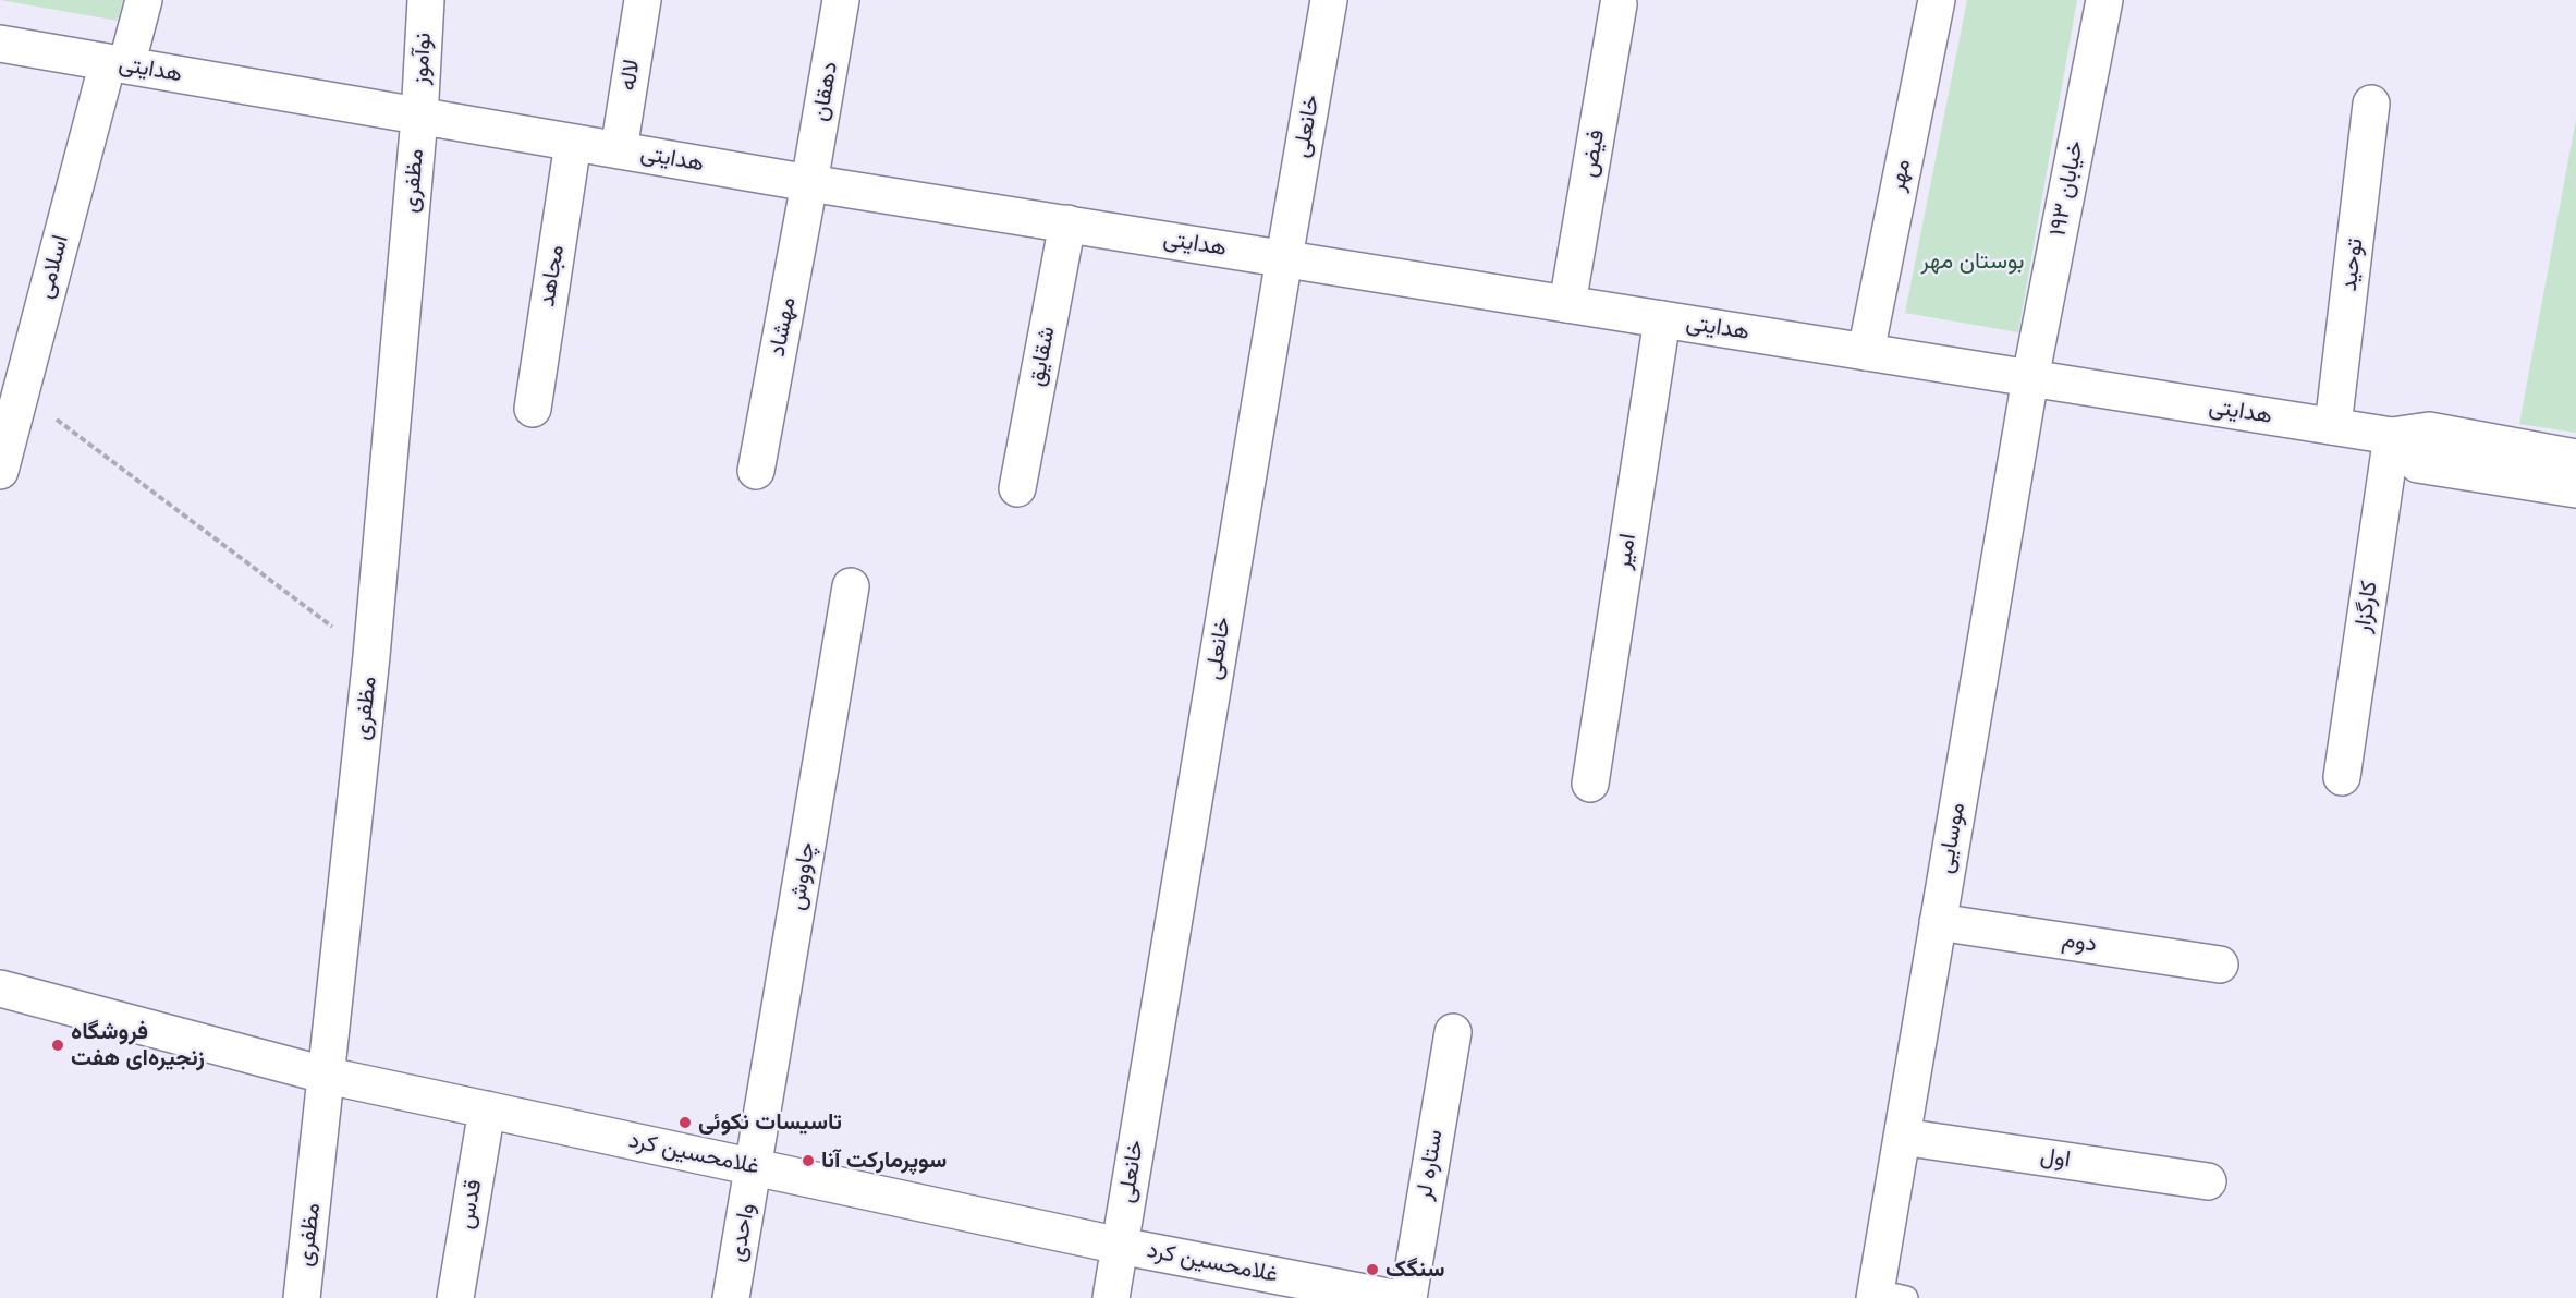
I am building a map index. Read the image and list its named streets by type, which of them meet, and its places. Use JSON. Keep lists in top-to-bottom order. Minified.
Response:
{"streets":{"street":["نوآموز","هدایتی","لاله","دهقان","خانعلی","فیض","مهر","مظفری","خیابان ۱۹۳","توحید","اسلامی","مجاهد","مهشاد","شقایق","امیر","کارگزار","موسایی","چاووش","دوم","غلامحسین کرد","اول","ستاره لر","قدس","واحدی"]},"crossings":[["نوآموز","هدایتی"],["نوآموز","مظفری"],["هدایتی","لاله"],["هدایتی","دهقان"],["هدایتی","خانعلی"],["هدایتی","فیض"],["هدایتی","مهر"],["هدایتی","مظفری"],["هدایتی","خیابان ۱۹۳"],["هدایتی","توحید"],["هدایتی","اسلامی"],["هدایتی","مجاهد"],["هدایتی","مهشاد"],["هدایتی","شقایق"],["هدایتی","امیر"],["هدایتی","کارگزار"],["هدایتی","موسایی"],["دهقان","مهشاد"],["خانعلی","غلامحسین کرد"],["مظفری","غلامحسین کرد"],["خیابان ۱۹۳","موسایی"],["موسایی","دوم"],["موسایی","اول"],["چاووش","غلامحسین کرد"],["چاووش","واحدی"],["غلامحسین کرد","قدس"],["غلامحسین کرد","واحدی"]],"parks":["بوستان مهر"],"places":["فروشگاه زنجیره‌ای هفت","تاسیسات نکوئی","سوپرمارکت آنا","سنگک"]}
